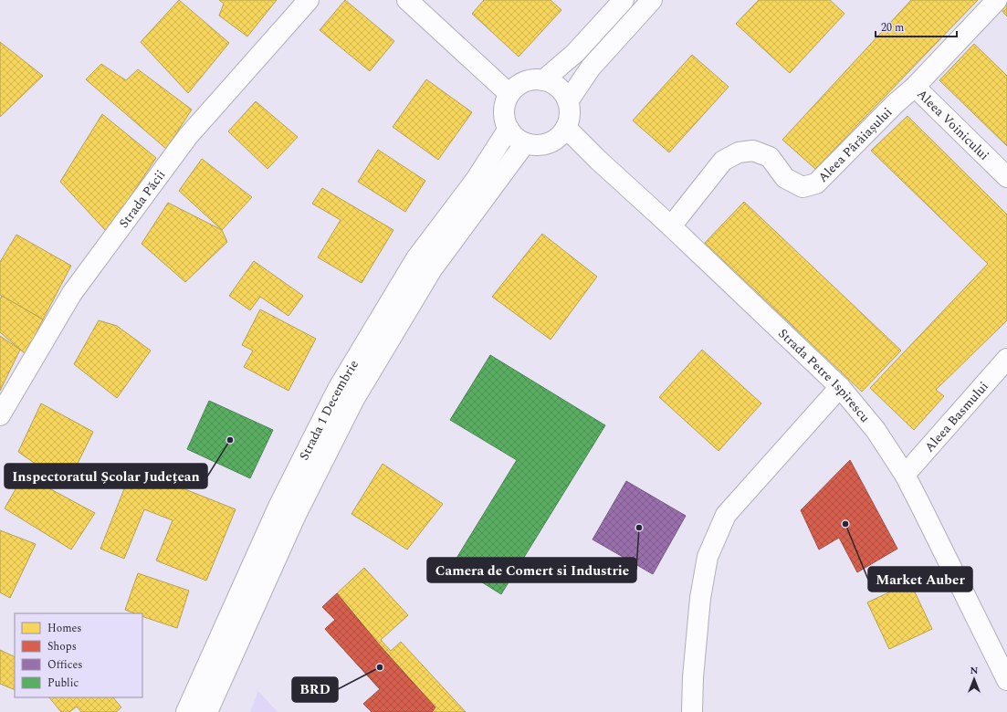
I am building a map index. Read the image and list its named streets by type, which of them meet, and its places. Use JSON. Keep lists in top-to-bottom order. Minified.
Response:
{"streets":{"street":["Aleea Voinicului","Aleea Pârâiașului","Strada Păcii","Strada Petre Ispirescu","Strada 1 Decembrie","Aleea Basmului"]},"crossings":[["Aleea Voinicului","Aleea Pârâiașului"],["Aleea Pârâiașului","Strada Petre Ispirescu"],["Strada Petre Ispirescu","Strada 1 Decembrie"],["Strada Petre Ispirescu","Aleea Basmului"]],"places":["Inspectoratul Școlar Județean","Market Auber","Camera de Comert si Industrie","BRD"],"legend":["Homes","Shops","Offices","Public"],"scale_bar":"20 m","north":"top"}
